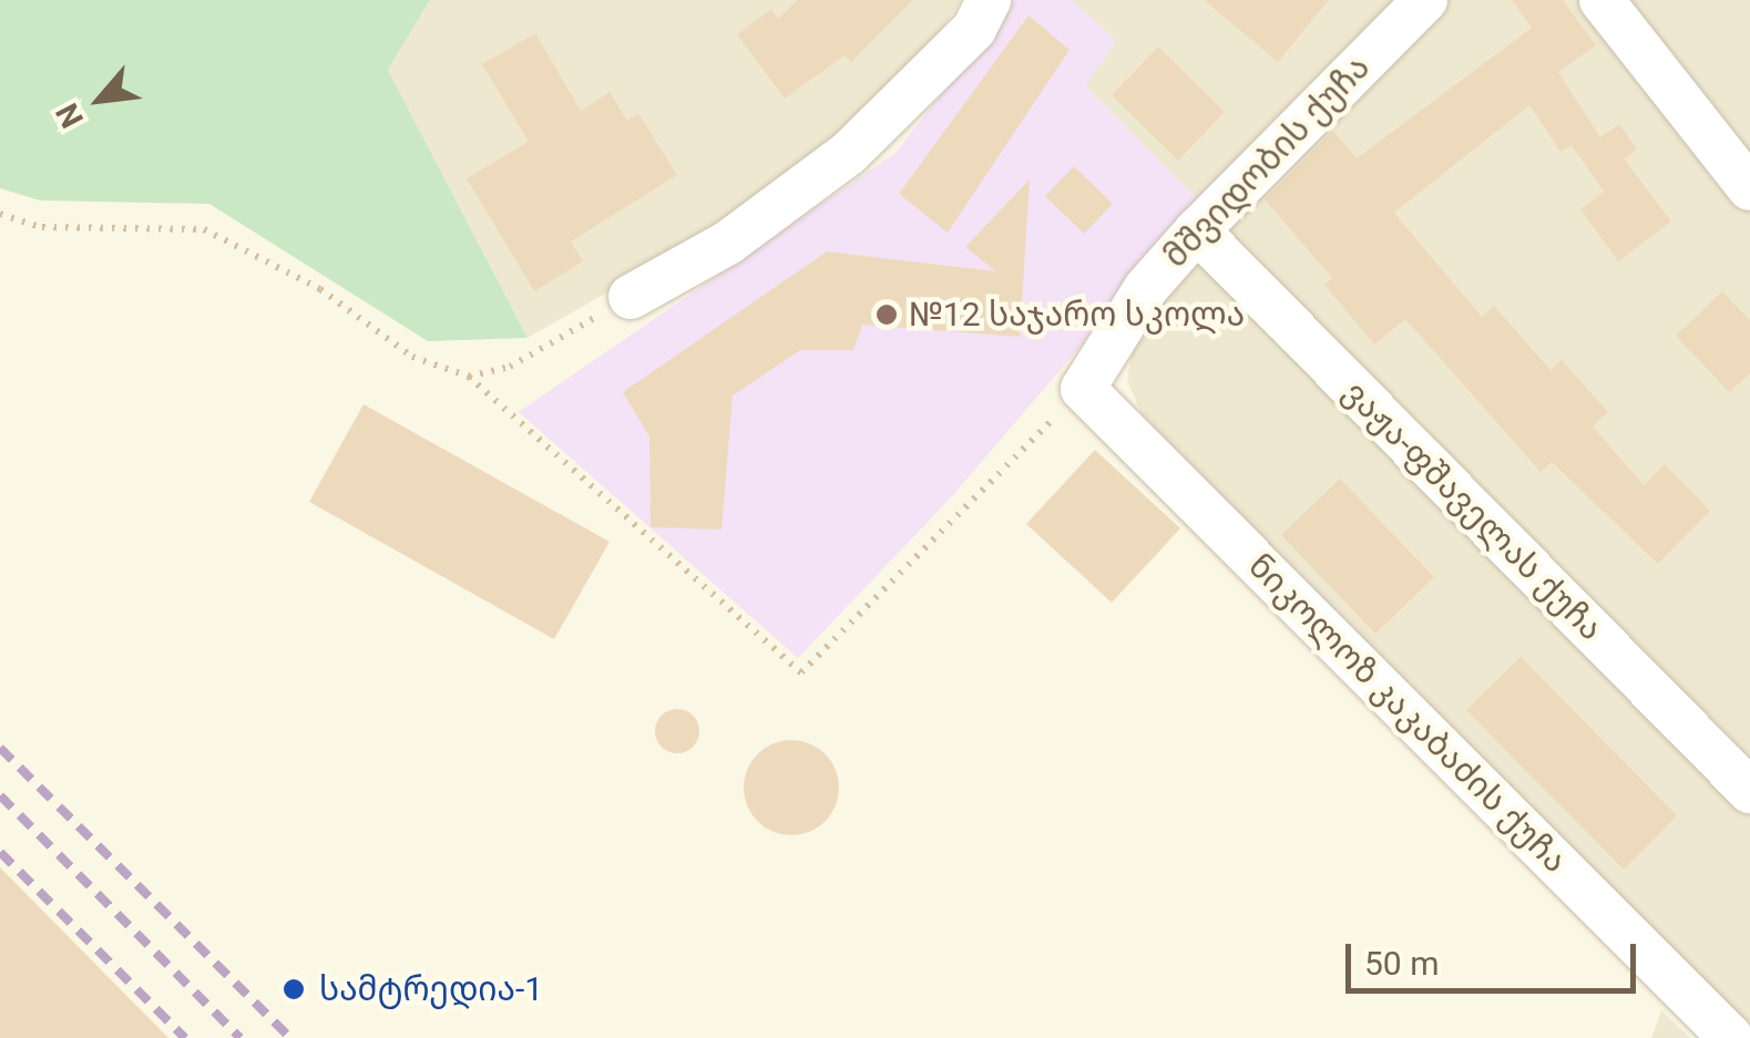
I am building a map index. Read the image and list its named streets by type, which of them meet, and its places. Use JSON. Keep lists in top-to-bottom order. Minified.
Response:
{"streets":{"street":["მშვიდობის ქუჩა","ვაჟა-ფშაველას ქუჩა","ნიკოლოზ კაკაბაძის ქუჩა"]},"crossings":[["მშვიდობის ქუჩა","ვაჟა-ფშაველას ქუჩა"],["მშვიდობის ქუჩა","ნიკოლოზ კაკაბაძის ქუჩა"]],"places":["№12 საჯარო სკოლა","სამტრედია-1"],"scale_bar":"50 m","north":"bottom left"}
